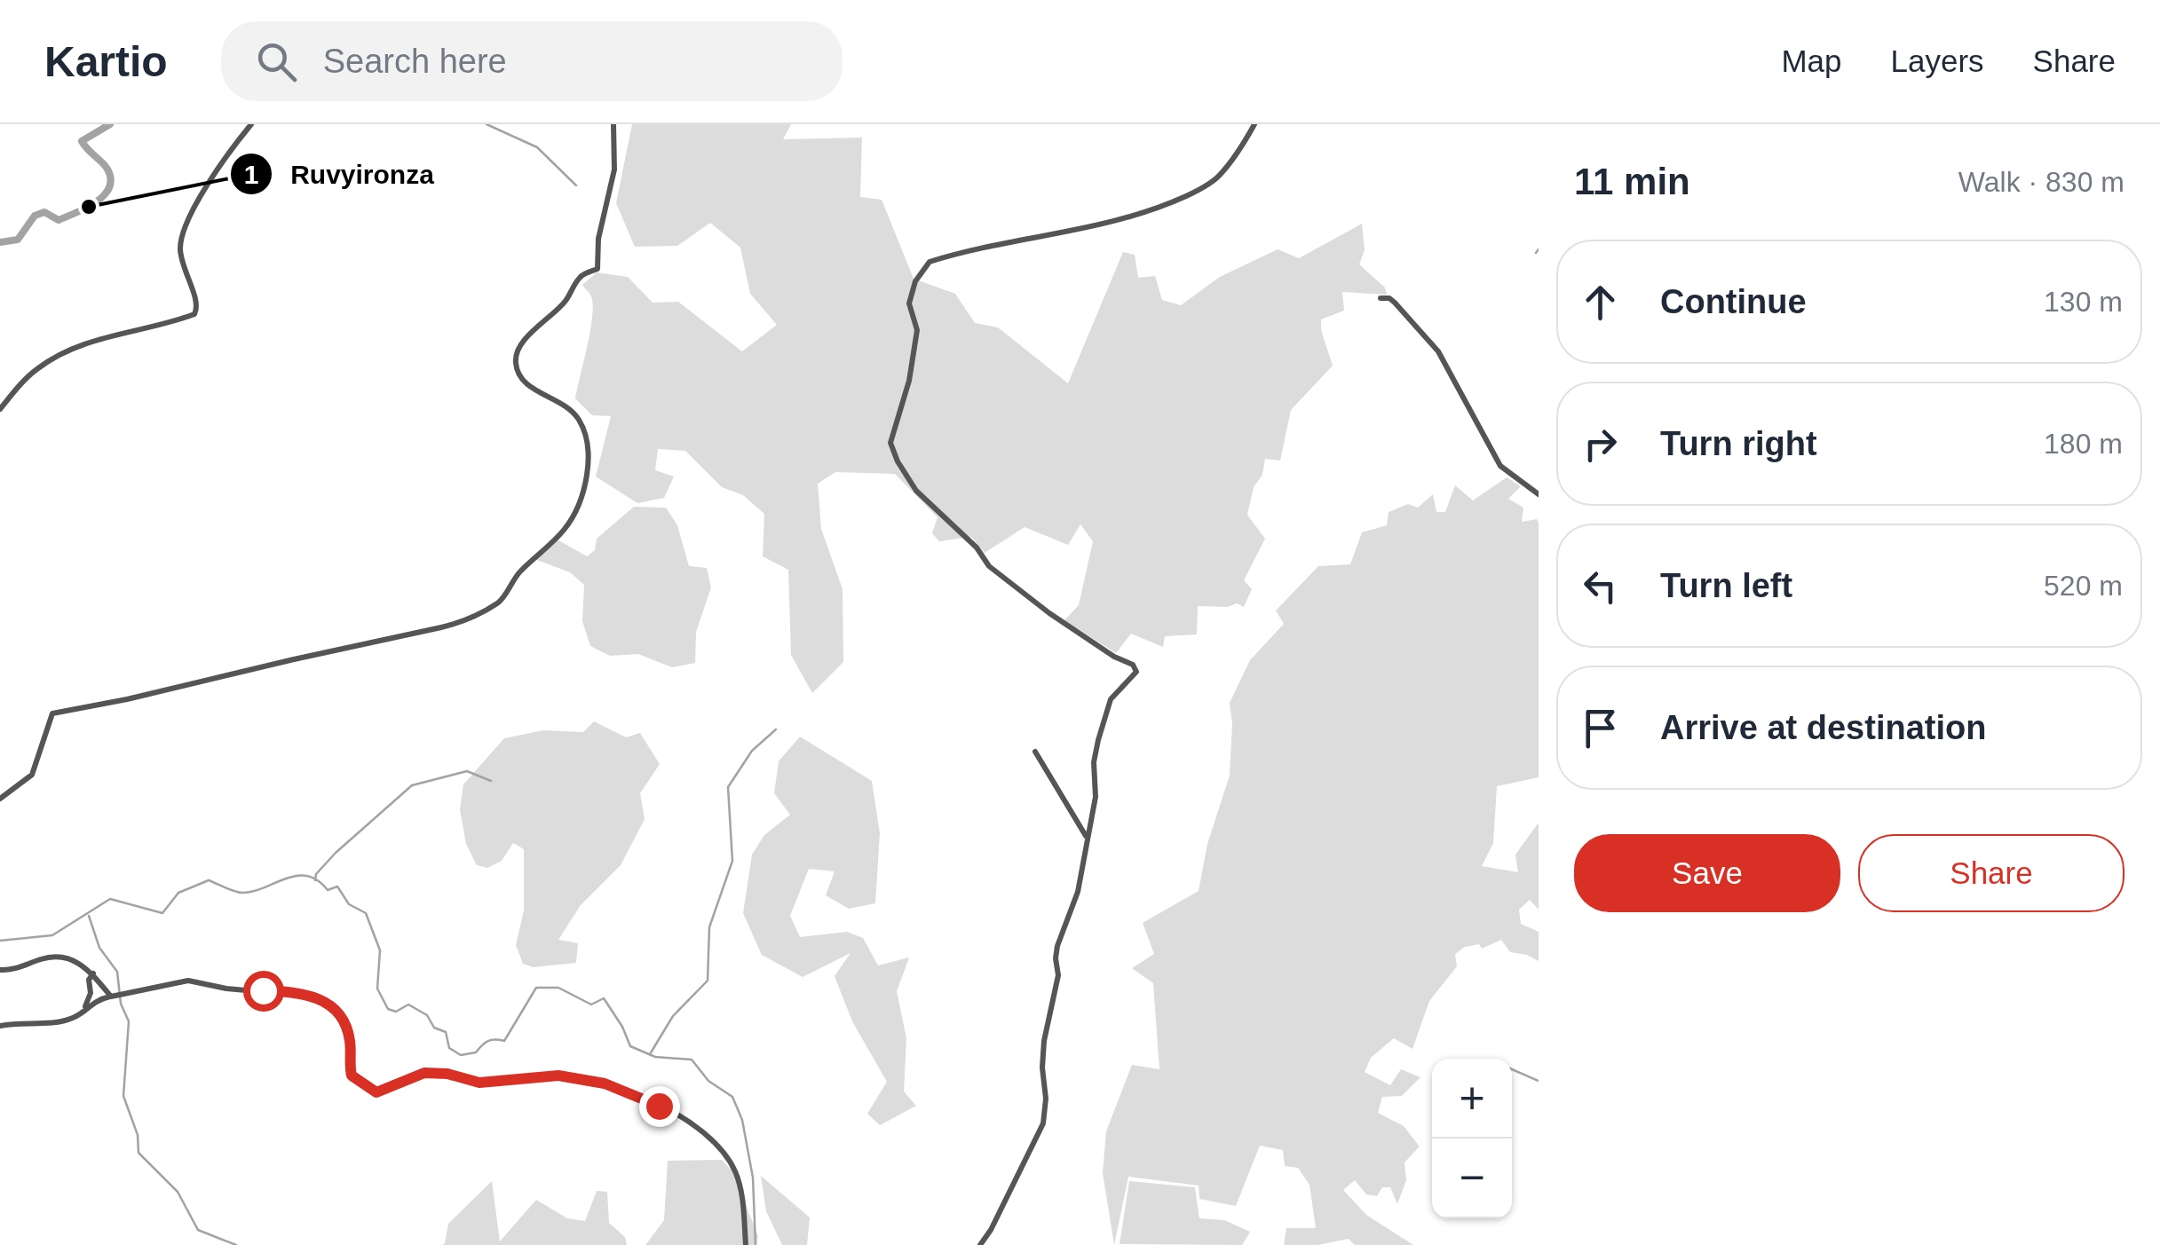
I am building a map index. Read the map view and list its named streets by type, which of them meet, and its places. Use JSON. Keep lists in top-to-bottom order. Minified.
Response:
{"places":["Ruvyironza"],"page":{"header":"Kartio","search":"Search here","nav":["Map","Layers","Share"],"heading":["11 min","Walk · 830 m"],"list":[["Continue","130 m"],["Turn right","180 m"],["Turn left","520 m"],"Arrive at destination"],"buttons":["Save","Share"],"map_buttons":["+","−"]}}
